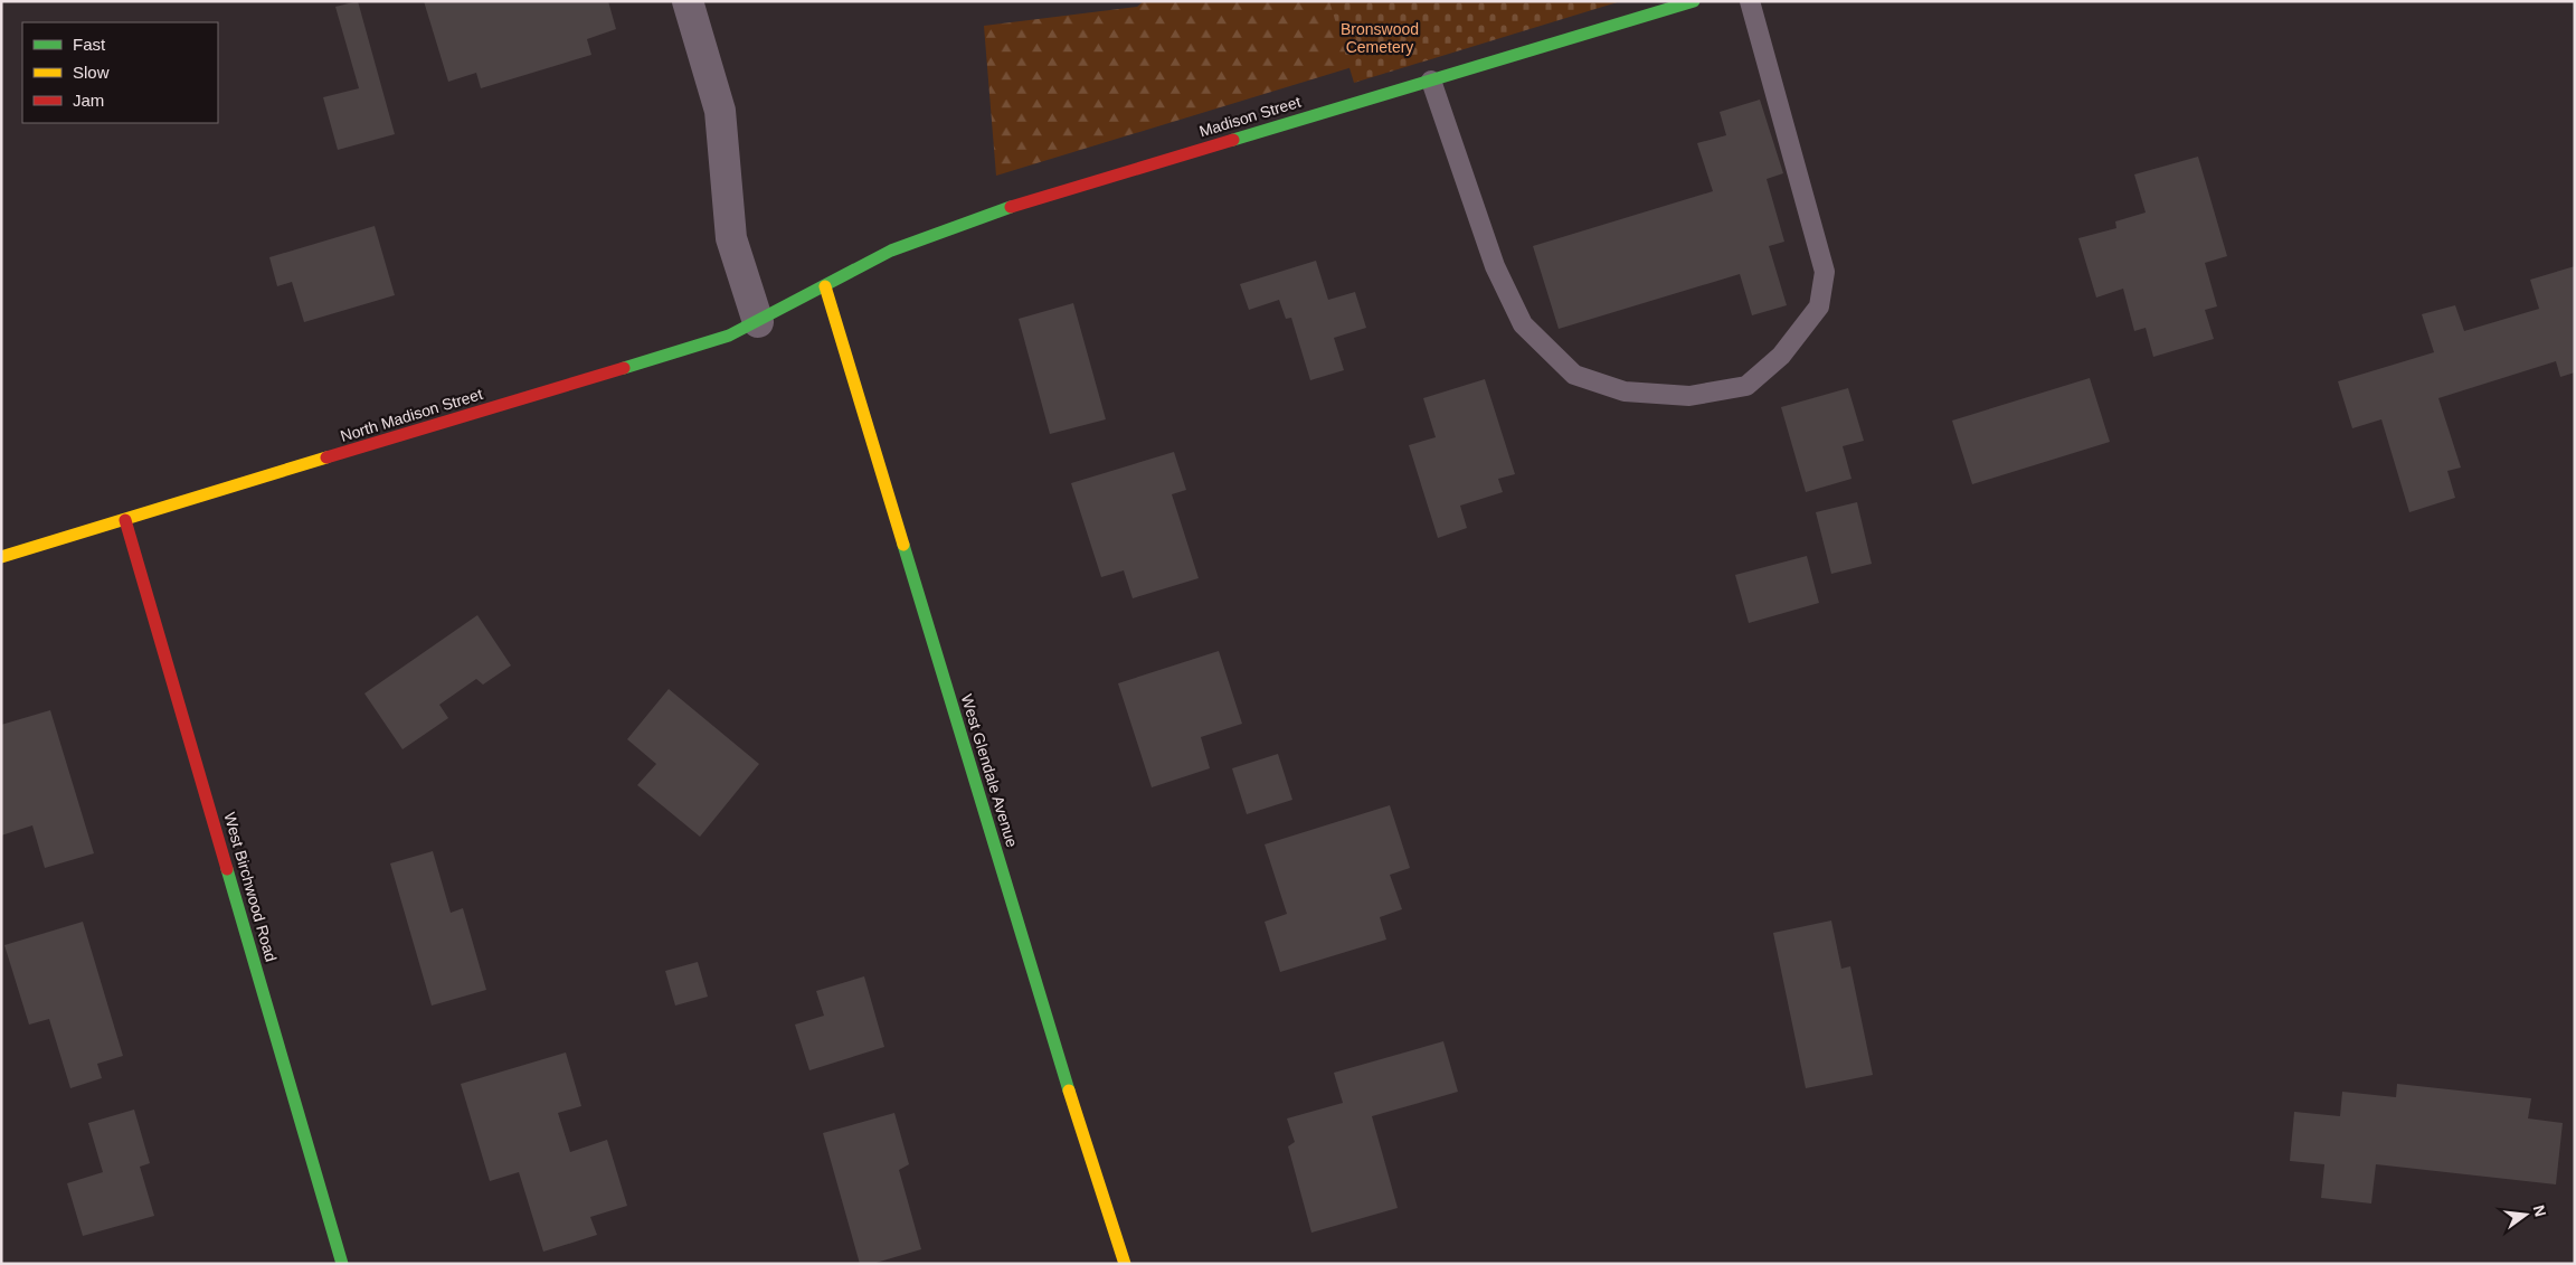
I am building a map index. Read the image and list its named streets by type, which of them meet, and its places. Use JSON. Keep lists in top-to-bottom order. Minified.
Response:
{"streets":{"street":["Madison Street","North Madison Street","West Glendale Avenue","West Birchwood Road"]},"crossings":[["Madison Street","North Madison Street"],["Madison Street","West Glendale Avenue"],["North Madison Street","West Glendale Avenue"],["North Madison Street","West Birchwood Road"]],"parks":["Bronswood Cemetery"],"legend":["Fast","Slow","Jam"],"north":"right"}
